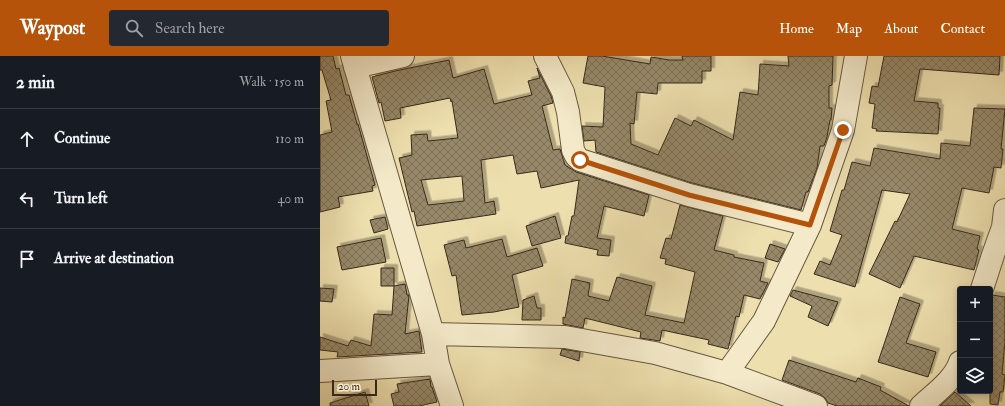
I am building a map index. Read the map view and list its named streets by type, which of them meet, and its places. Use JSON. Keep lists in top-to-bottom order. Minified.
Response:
{"scale_bar":"20 m","page":{"header":"Waypost","search":"Search here","nav":["Home","Map","About","Contact"],"heading":["2 min","Walk · 150 m"],"list":[["Continue","110 m"],["Turn left","40 m"],"Arrive at destination"],"map_buttons":["+","−"],"scale":"20 m"}}
